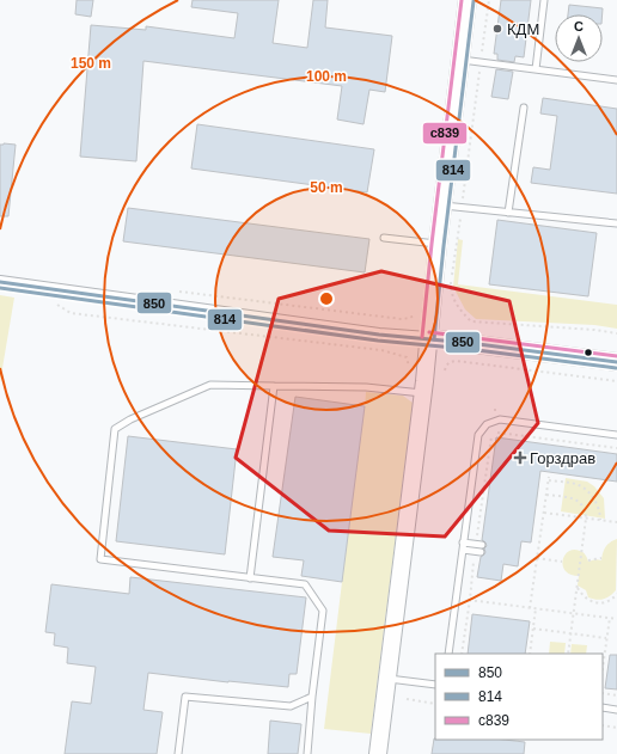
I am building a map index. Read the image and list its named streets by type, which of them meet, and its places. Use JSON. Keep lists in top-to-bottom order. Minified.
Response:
{"places":{"other":["КДМ"],"health":["Горздрав"]},"lines":["transit line с839","transit line 814","transit line 850"],"legend":["850","814","с839"],"north":"top","rings":["150 m","100 m","50 m"]}
